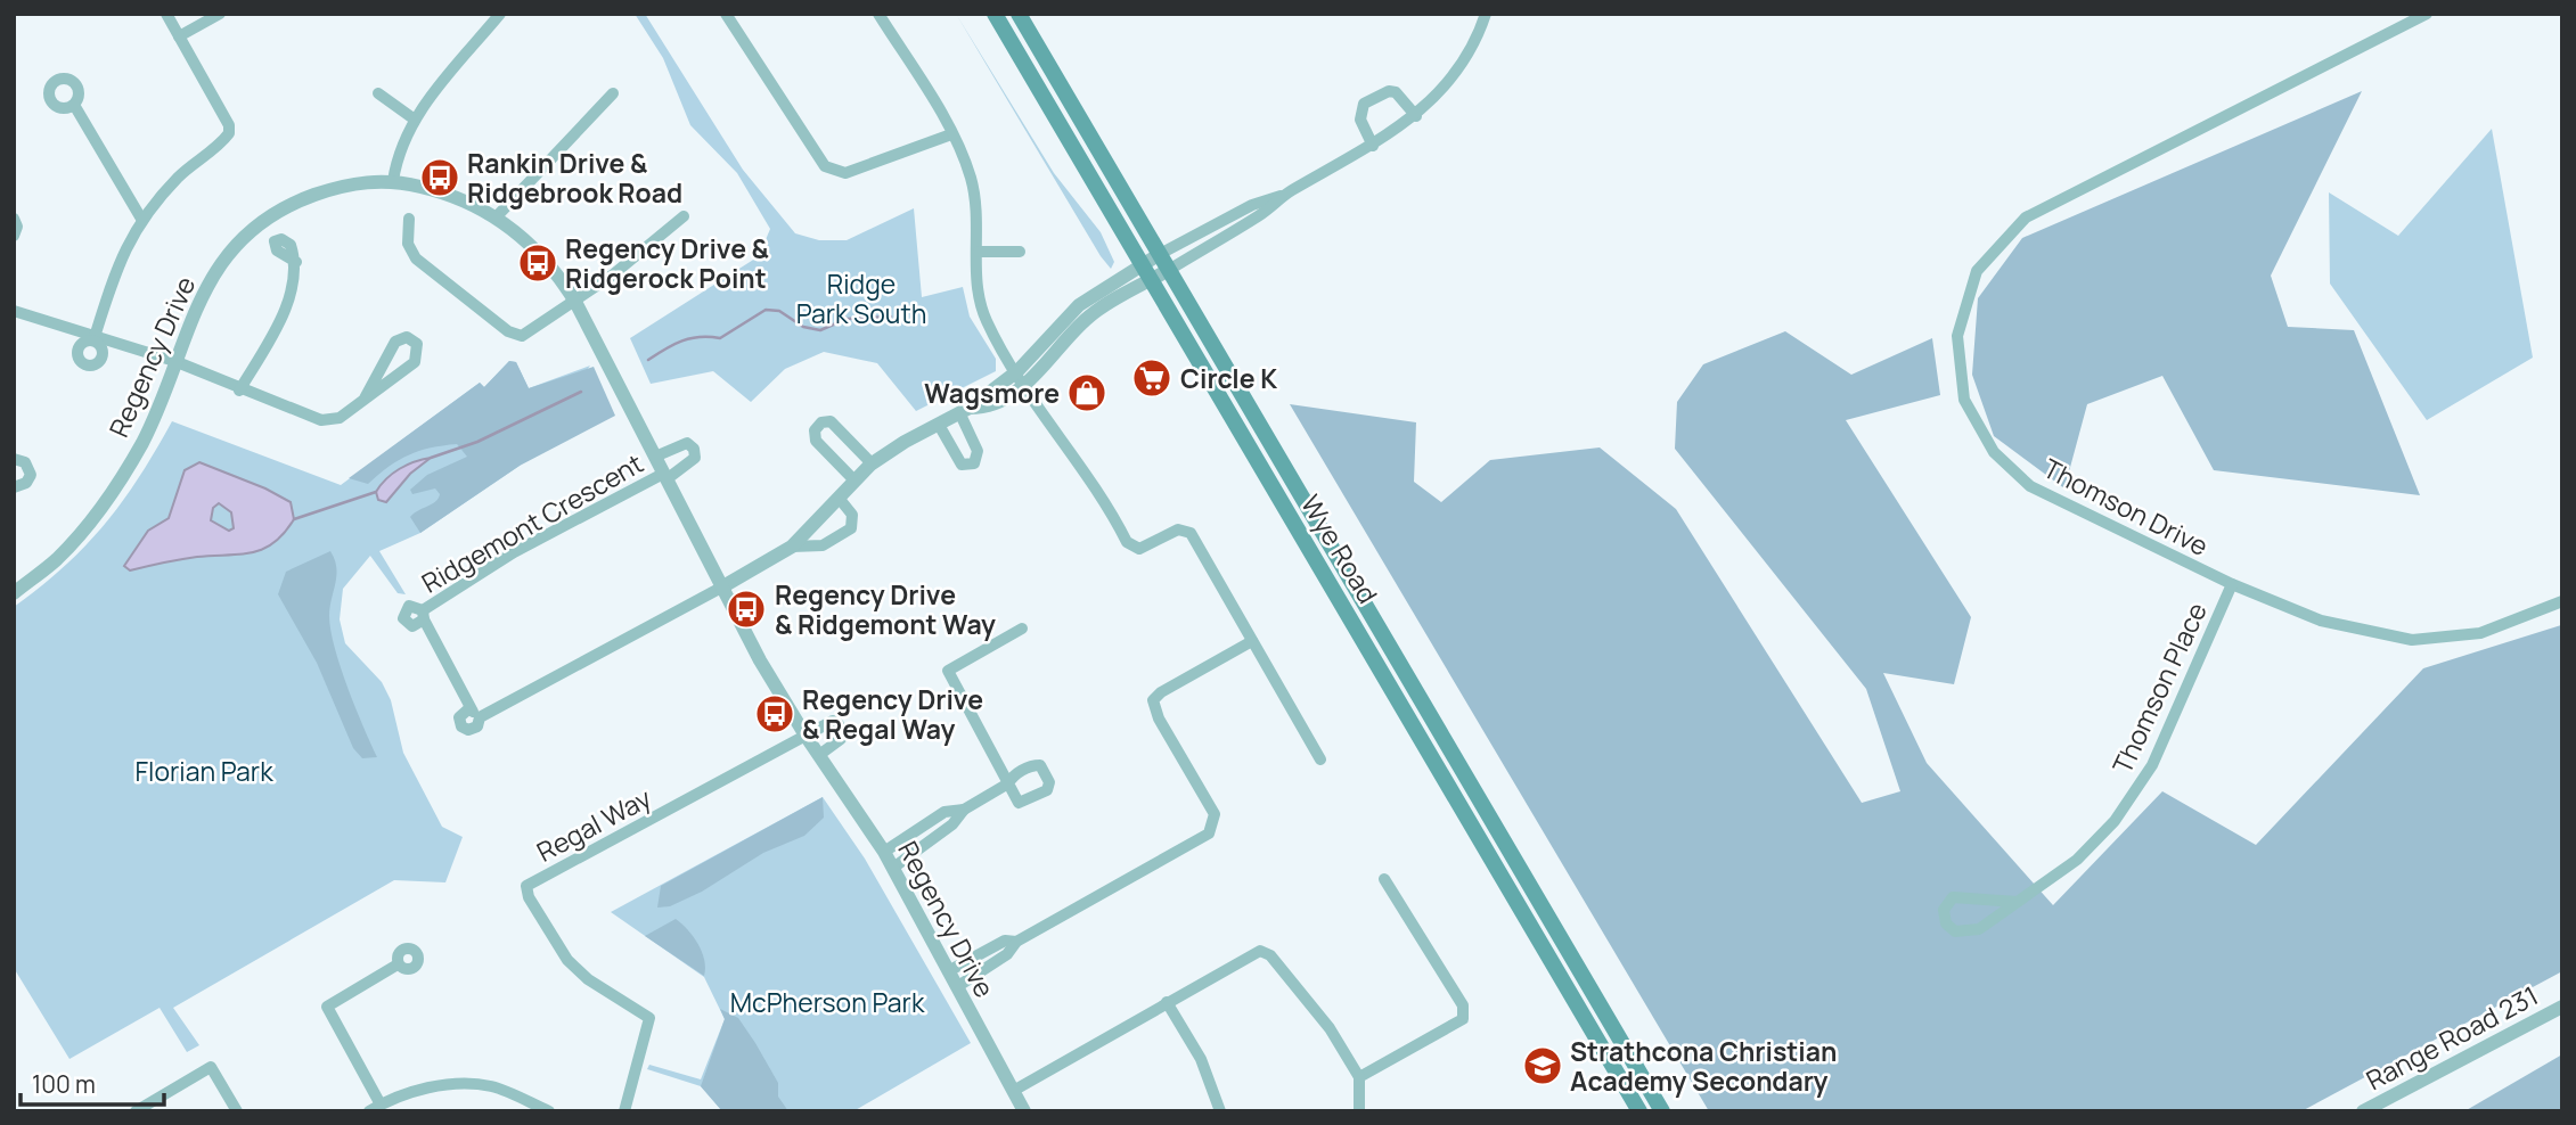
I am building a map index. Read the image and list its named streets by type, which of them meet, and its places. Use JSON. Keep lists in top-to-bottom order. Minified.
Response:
{"streets":{"main road":["Wye Road"],"street":["Regency Drive","Thomson Drive","Ridgemont Crescent","Thomson Place","Regal Way","Range Road 231"]},"crossings":[["Regency Drive","Ridgemont Crescent"],["Regency Drive","Regal Way"],["Thomson Drive","Thomson Place"]],"parks":["Ridge Park South","Florian Park","McPherson Park"],"places":{"bus stop":["Rankin Drive & Ridgebrook Road","Regency Drive & Ridgerock Point","Regency Drive & Ridgemont Way","Regency Drive & Regal Way"],"supermarket":["Circle K"],"shop":["Wagsmore"],"school or university":["Strathcona Christian Academy Secondary"]},"scale_bar":"100 m"}
